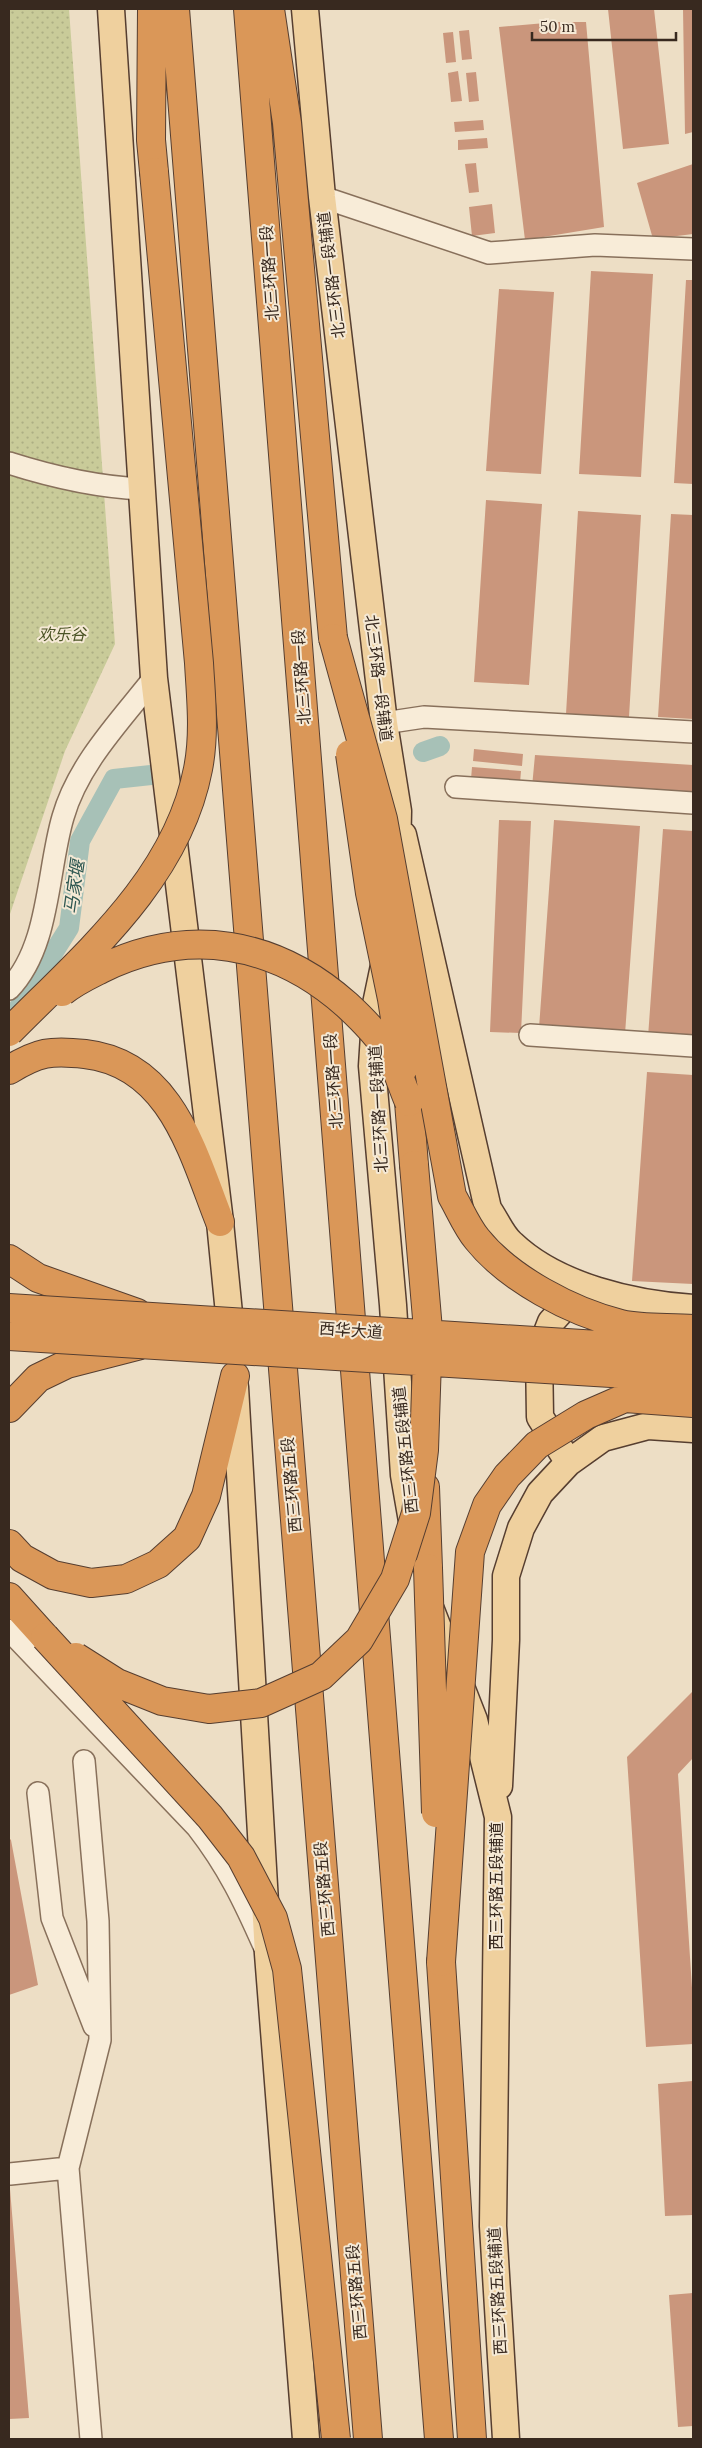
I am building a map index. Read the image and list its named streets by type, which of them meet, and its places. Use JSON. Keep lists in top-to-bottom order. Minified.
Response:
{"streets":{"highway":["北三环路一段","西华大道","西三环路五段"],"main road":["北三环路一段辅道","西三环路五段辅道"]},"crossings":[["北三环路一段辅道","西三环路五段辅道"]],"water":["马家堰"],"parks":["欢乐谷"],"scale_bar":"50 m"}
